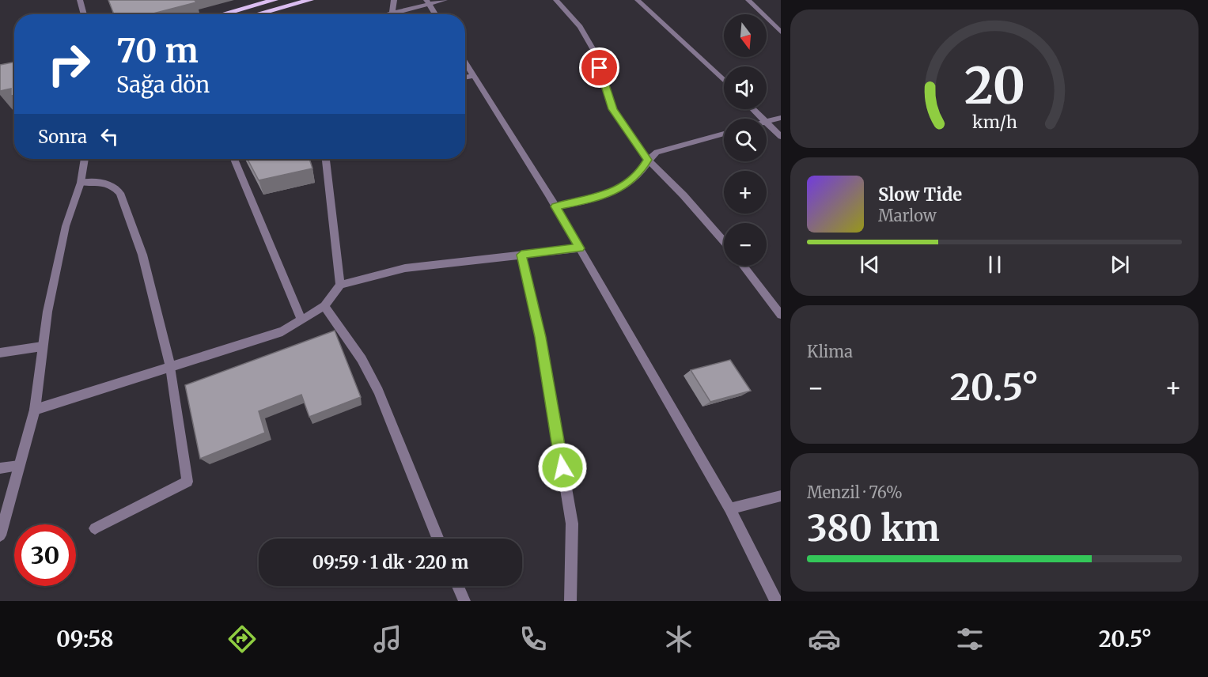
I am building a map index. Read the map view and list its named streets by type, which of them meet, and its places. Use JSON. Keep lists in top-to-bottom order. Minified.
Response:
{"north":"bottom","page":{"map_buttons":["+","−"],"turn":["70 m","Sağa dön"],"then":"Sonra","song":["Slow Tide","Marlow"],"tile":["Klima",["Menzil · 76%","380 km"]],"heat":["−","20.5°","+"],"limit":"30","trip":"09:59 · 1 dk · 220 m","tabs":["09:58","20.5°"],"gauge":["20","km/h"]}}
